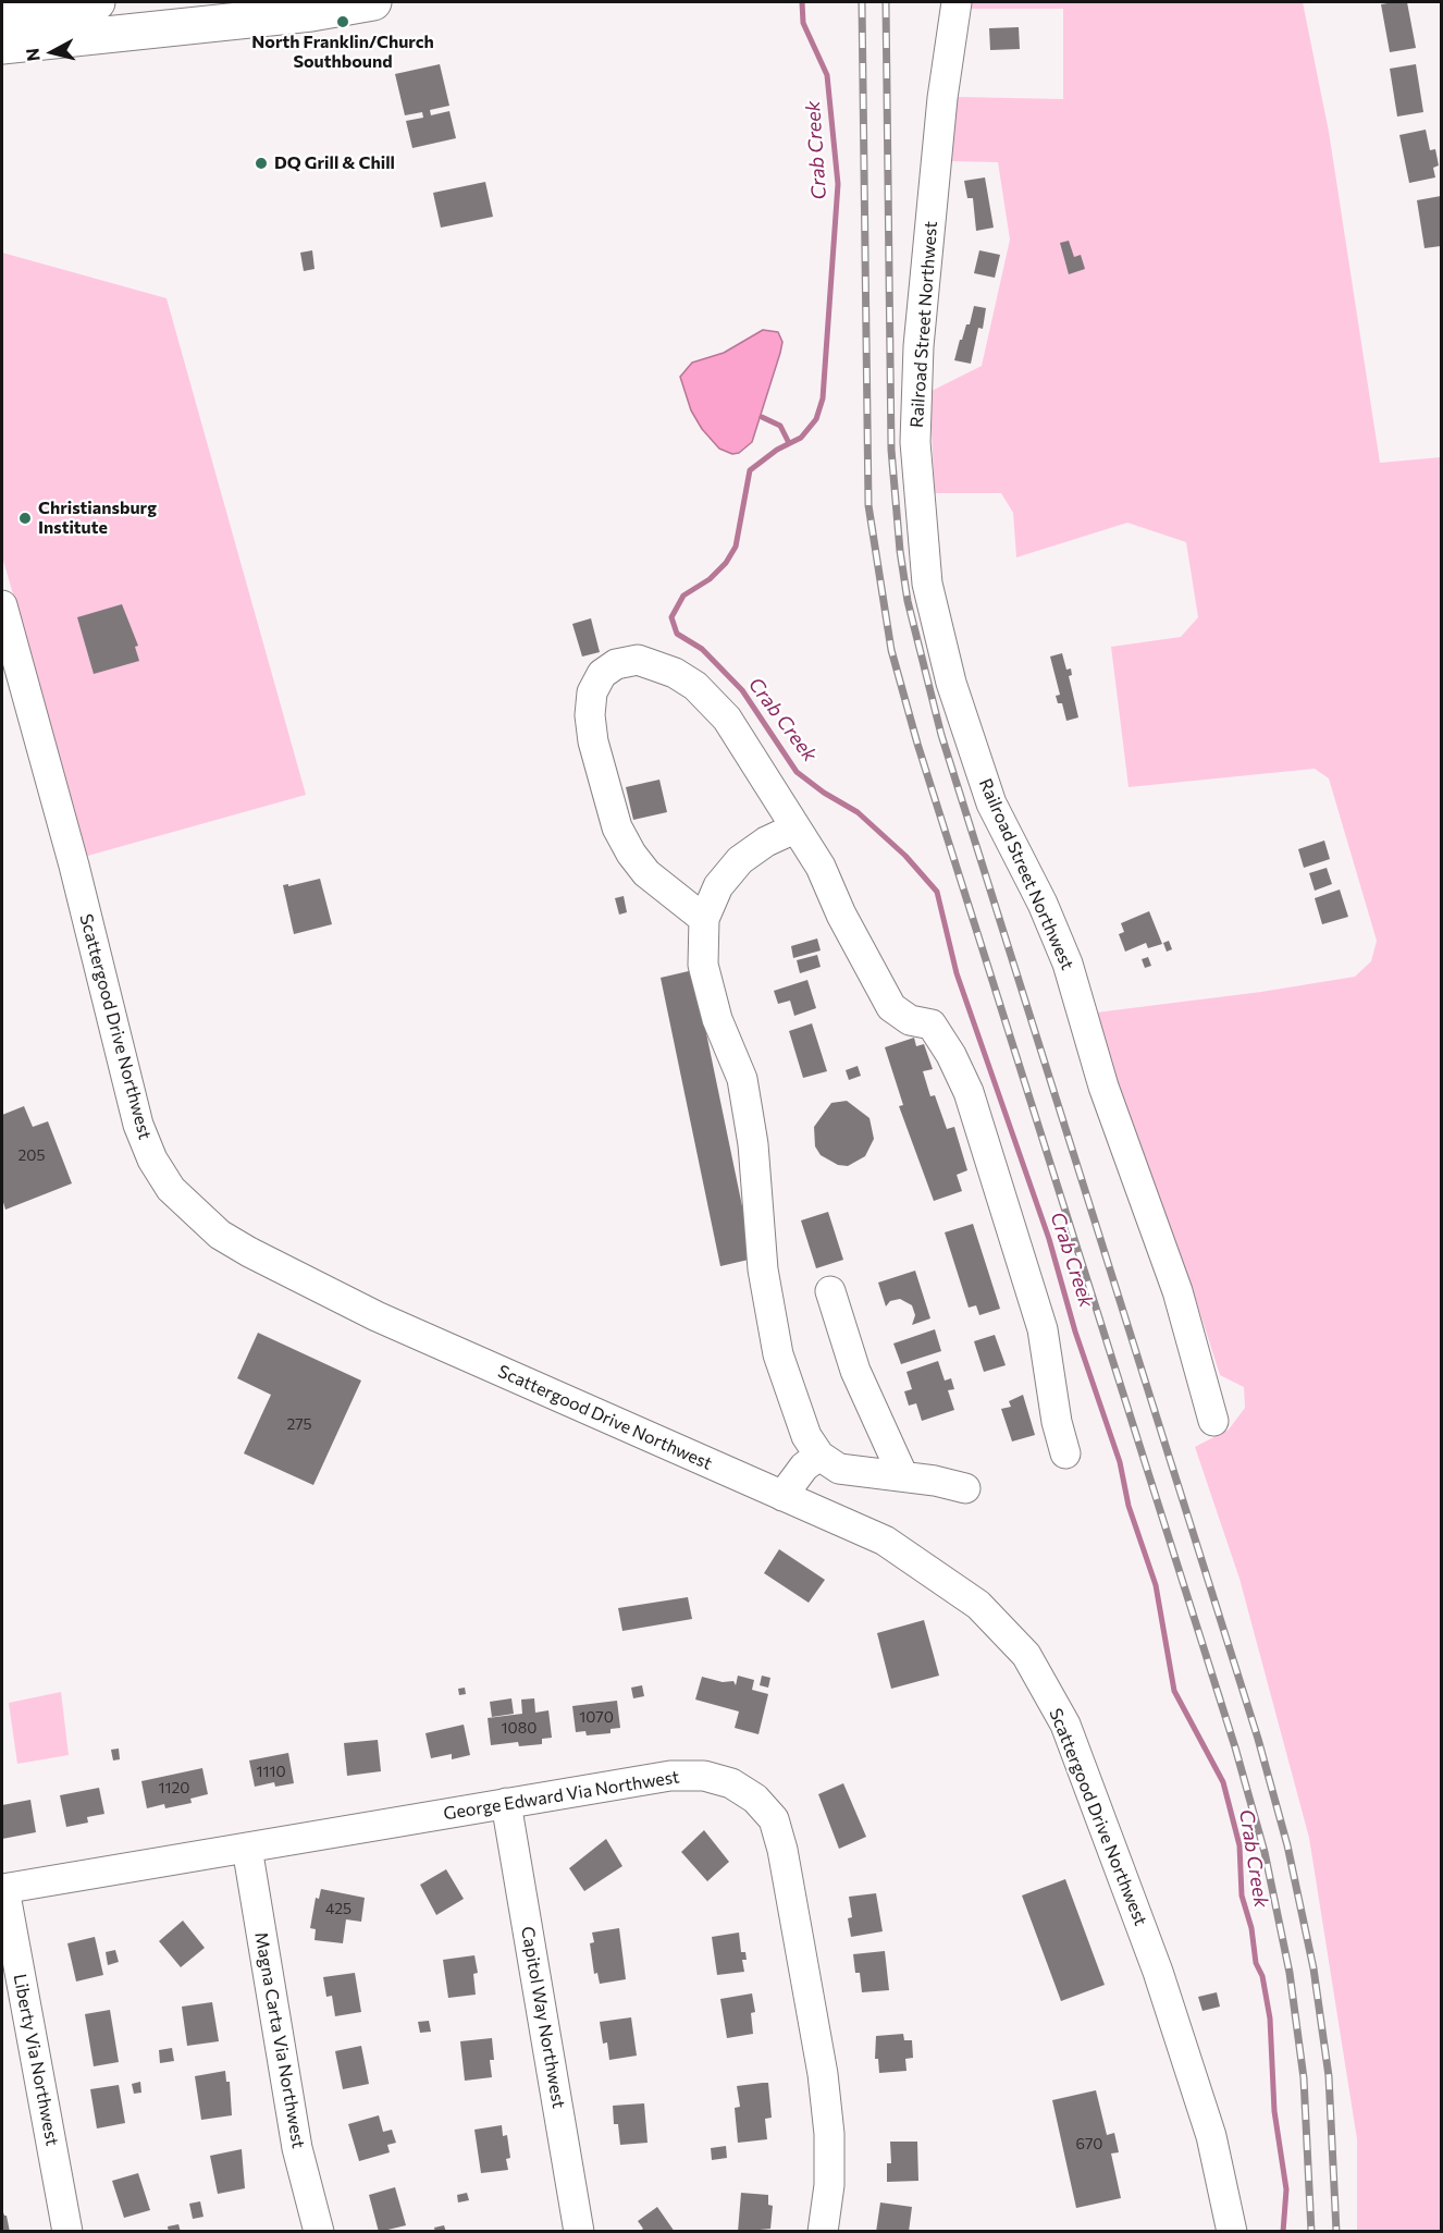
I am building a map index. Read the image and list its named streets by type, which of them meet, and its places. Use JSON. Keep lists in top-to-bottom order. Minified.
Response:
{"streets":{"street":["Railroad Street Northwest","Scattergood Drive Northwest","George Edward Via Northwest","Capitol Way Northwest","Magna Carta Via Northwest","Liberty Via Northwest"]},"crossings":[["George Edward Via Northwest","Capitol Way Northwest"],["George Edward Via Northwest","Magna Carta Via Northwest"],["George Edward Via Northwest","Liberty Via Northwest"]],"water":["Crab Creek"],"places":["North Franklin/Church Southbound","DQ Grill & Chill","Christiansburg Institute"],"house_numbers":["205","275","1070","1080","1110","1120","425","670"],"north":"left"}
